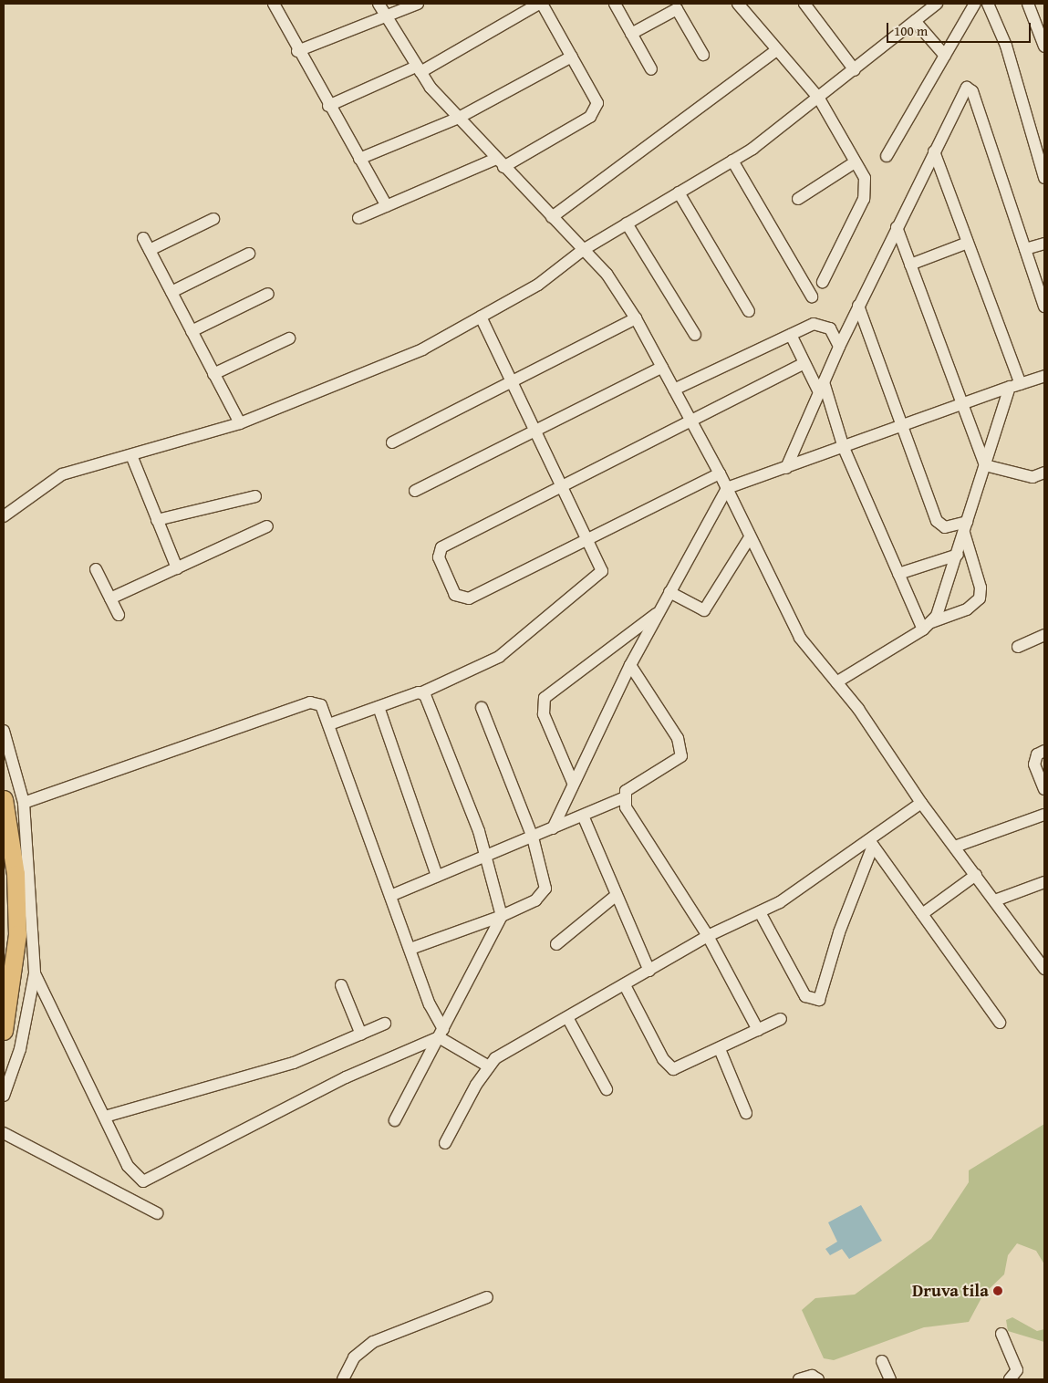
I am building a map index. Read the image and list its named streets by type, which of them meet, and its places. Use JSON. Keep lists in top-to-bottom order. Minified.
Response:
{"places":["Druva tila"],"scale_bar":"100 m"}
